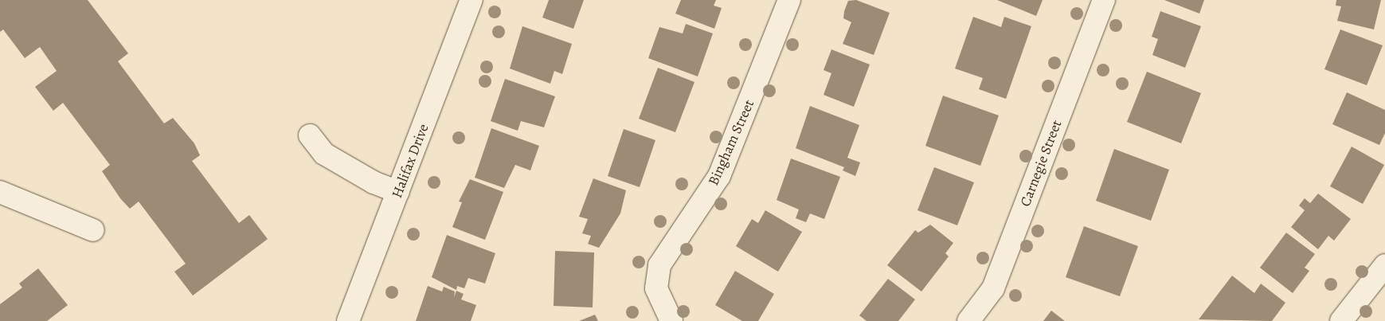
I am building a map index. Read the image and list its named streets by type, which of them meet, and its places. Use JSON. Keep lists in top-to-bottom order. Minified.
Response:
{"streets":{"street":["Bingham Street","Halifax Drive","Carnegie Street"]}}
